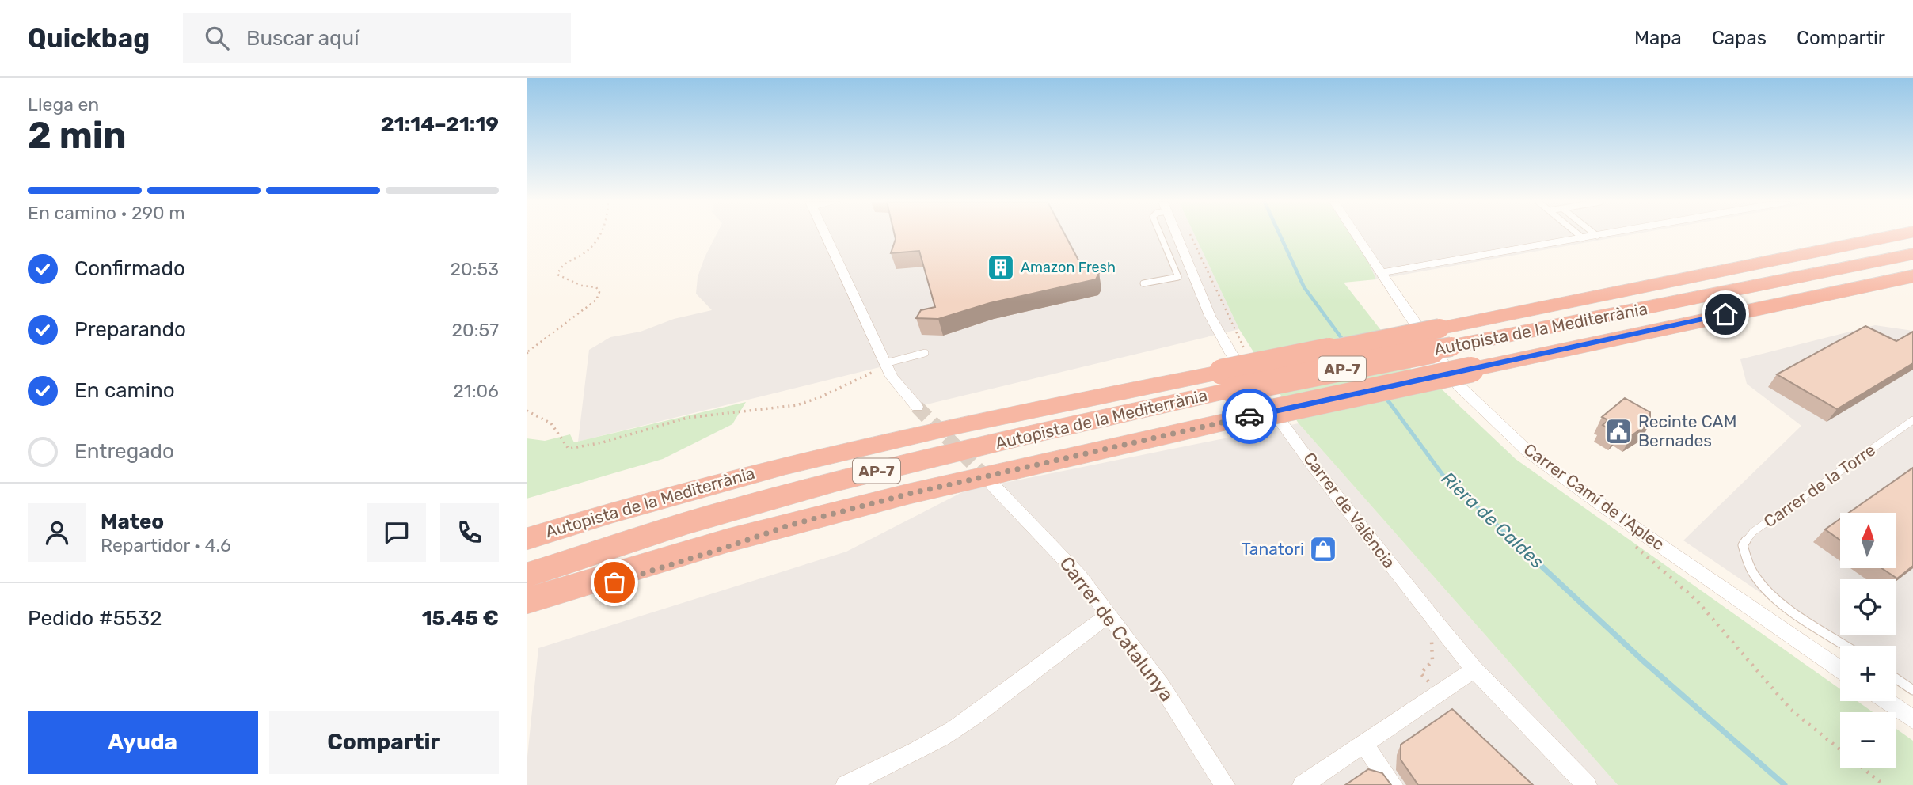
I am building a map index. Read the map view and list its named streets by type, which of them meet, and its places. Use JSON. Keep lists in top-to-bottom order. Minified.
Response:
{"streets":{"highway":["Autopista de la Mediterrània","AP-7"],"street":["Carrer Camí de l'Aplec","Carrer de València","Carrer de Catalunya"],"lane":["Carrer de la Torre"]},"water":["Riera de Caldes"],"places":{"building":["Amazon Fresh"],"public building":["Recinte CAM Bernades"],"shop":["Tanatori"]},"north":"top","page":{"header":"Quickbag","search":"Buscar aquí","nav":["Mapa","Capas","Compartir"],"heading":["2 min","Llega en","21:14–21:19"],"panel":["Mateo","Repartidor · 4.6","Pedido #5532","15.45 €"],"bar":"En camino · 290 m","list":[["Confirmado","20:53"],["Preparando","20:57"],["En camino","21:06"],"Entregado"],"map_buttons":["+","−"],"buttons":["Ayuda","Compartir"]}}
